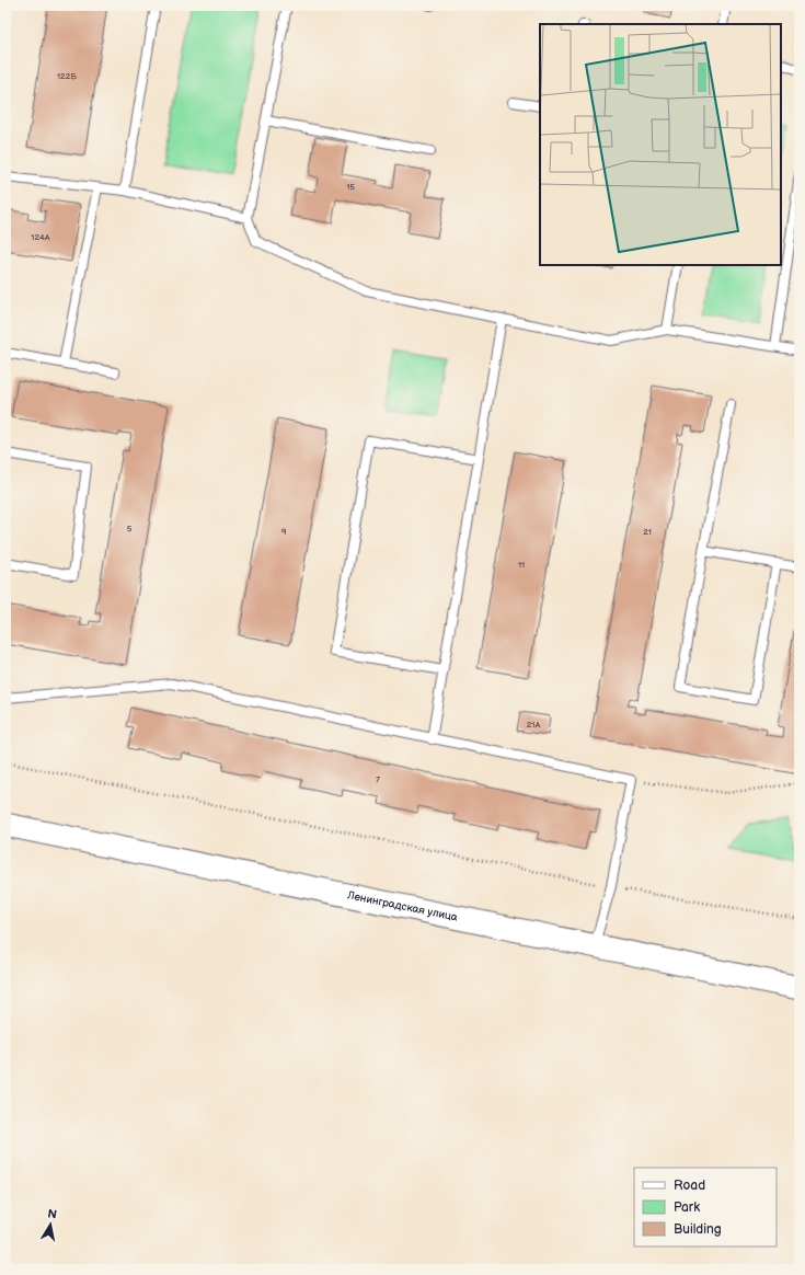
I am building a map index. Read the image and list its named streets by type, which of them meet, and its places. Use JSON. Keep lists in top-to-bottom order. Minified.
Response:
{"streets":{"street":["Ленинградская улица"]},"house_numbers":["122Б","15","124А","5","9","21","11","21А","7"],"legend":["Road","Park","Building"],"north":"top"}
